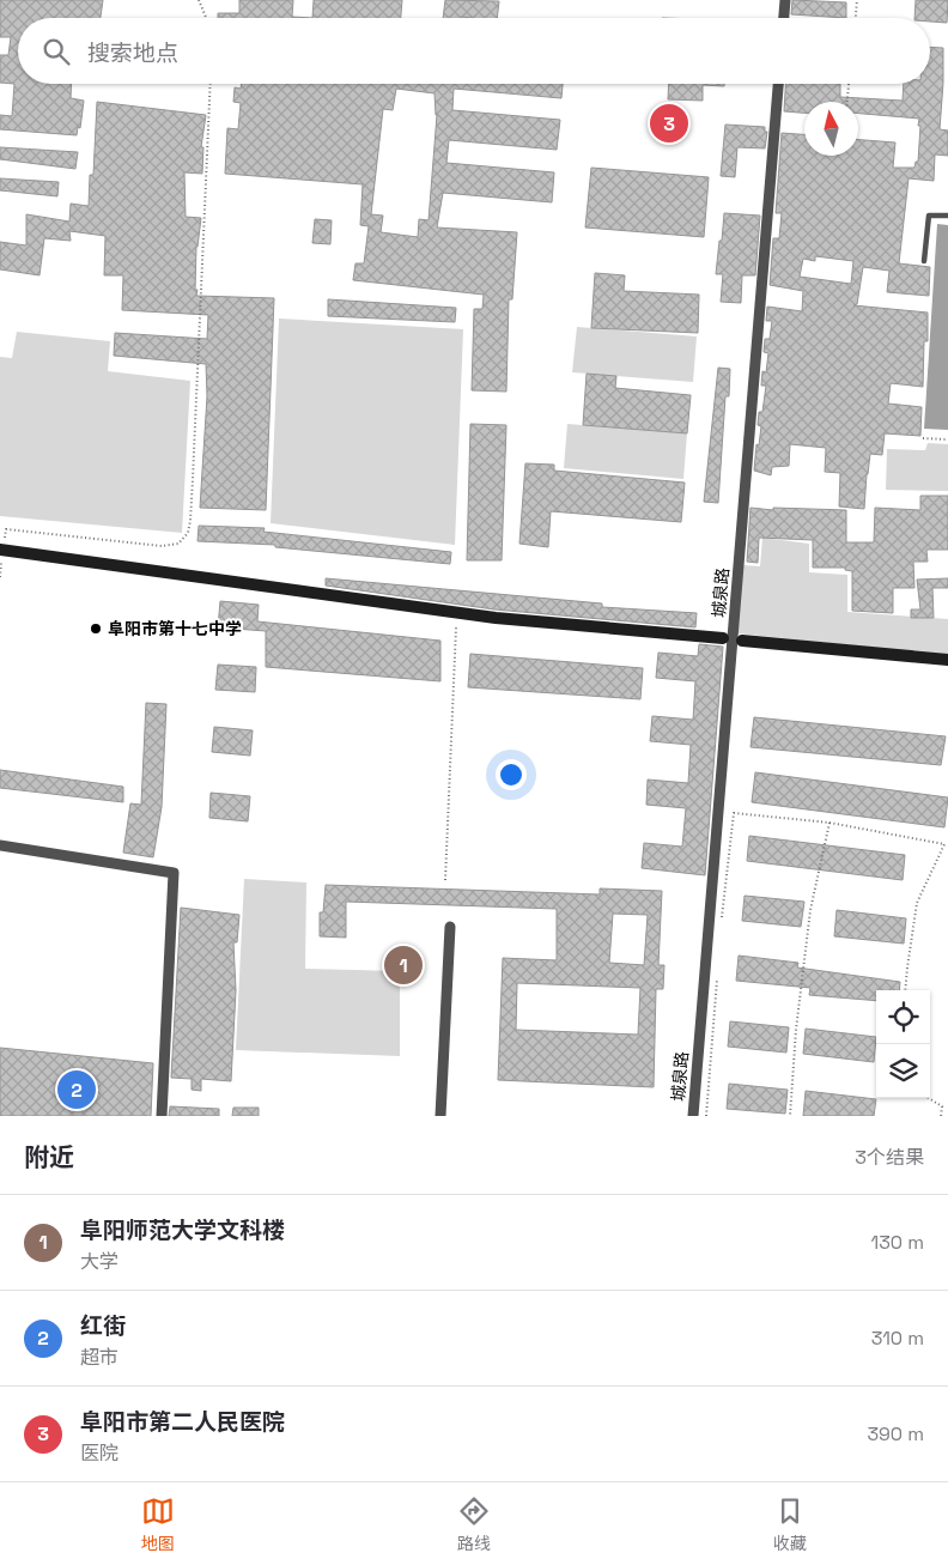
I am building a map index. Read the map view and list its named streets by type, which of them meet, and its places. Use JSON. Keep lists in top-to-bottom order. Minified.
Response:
{"streets":{"street":["城泉路"]},"places":["阜阳市第十七中学"],"north":"top","page":{"search":"搜索地点","pins":["3","1","2"],"heading":["附近","3个结果"],"list":[{"mark":"1","name":"阜阳师范大学文科楼","note":"大学","value":"130 m"},{"mark":"2","name":"红街","note":"超市","value":"310 m"},{"mark":"3","name":"阜阳市第二人民医院","note":"医院","value":"390 m"}],"nav":["地图","路线","收藏"]}}
